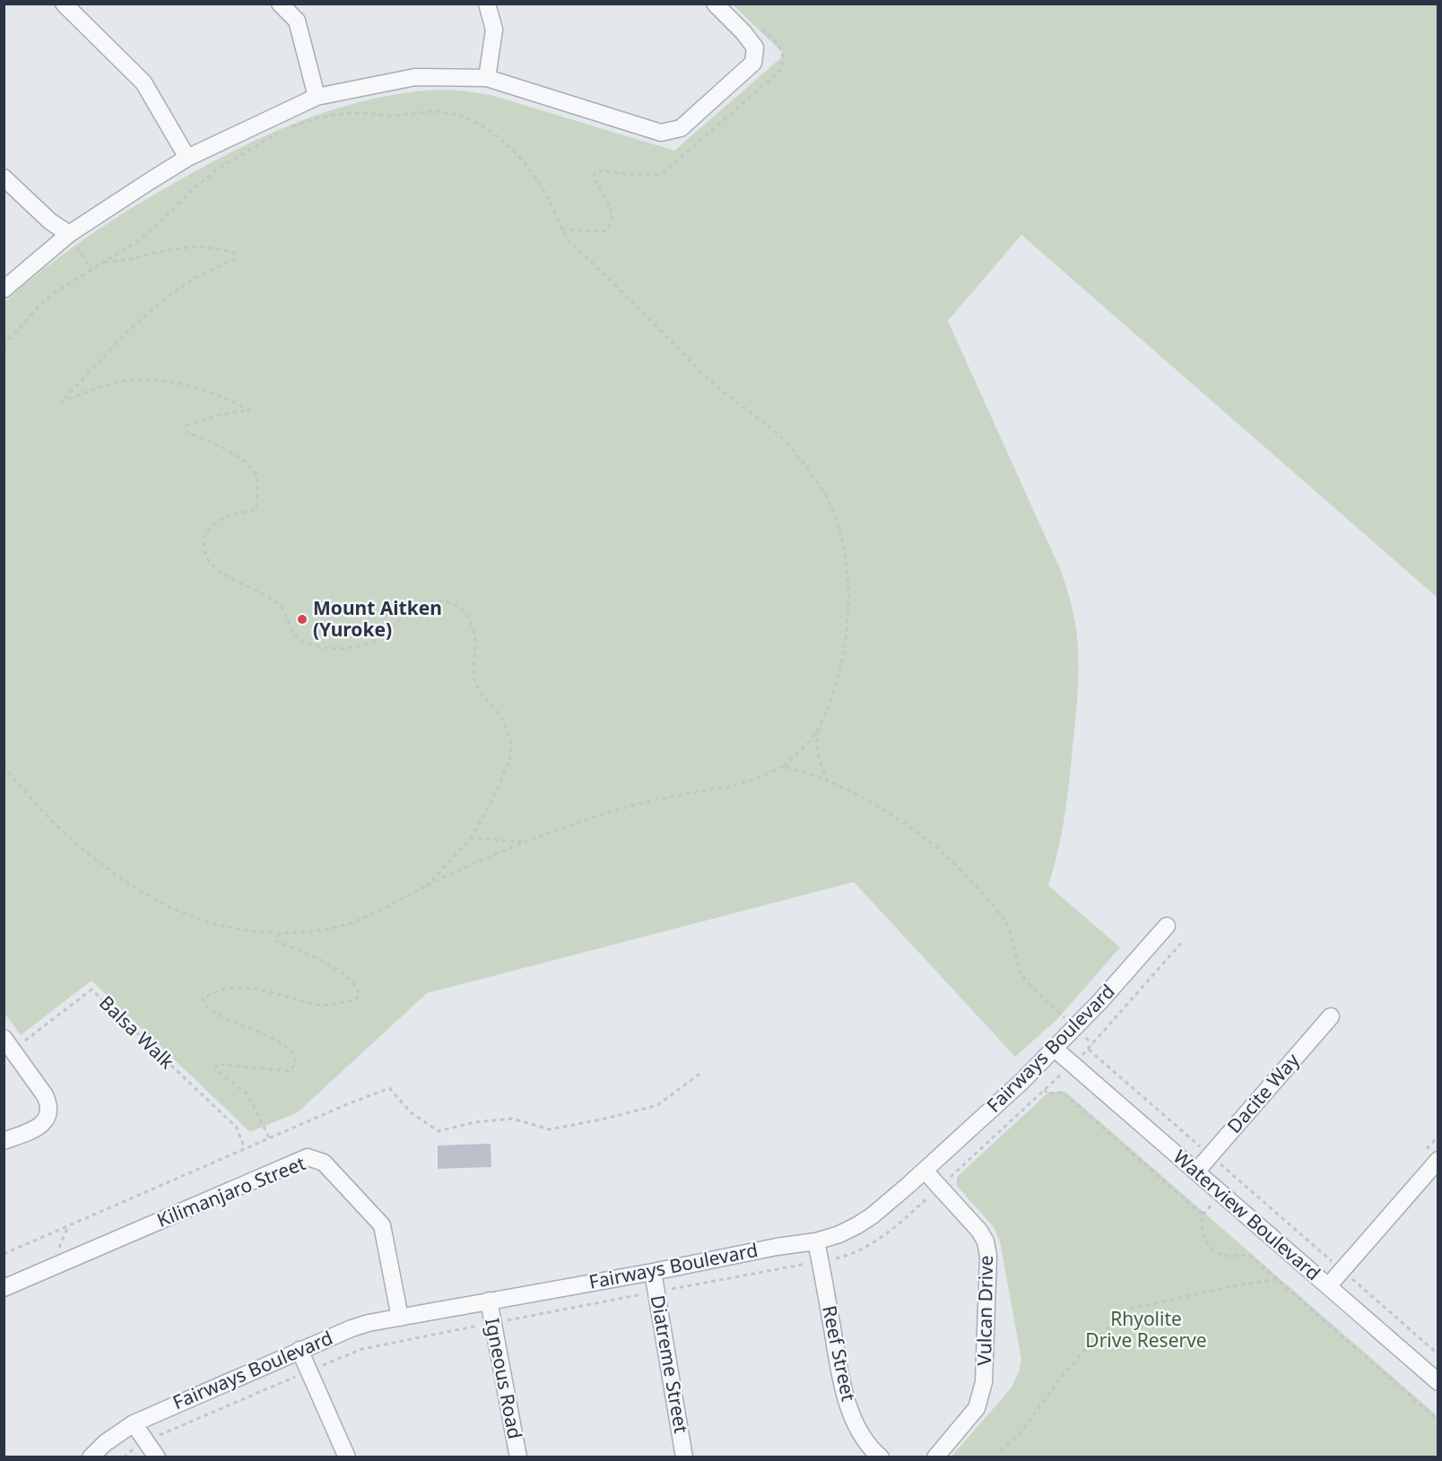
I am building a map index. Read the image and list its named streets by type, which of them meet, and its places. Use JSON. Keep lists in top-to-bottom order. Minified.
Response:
{"streets":{"street":["Fairways Boulevard","Dacite Way","Kilimanjaro Street","Waterview Boulevard","Vulcan Drive","Reef Street","Diatreme Street","Igneous Road"],"path":["Balsa Walk"]},"crossings":[["Fairways Boulevard","Kilimanjaro Street"],["Fairways Boulevard","Waterview Boulevard"],["Fairways Boulevard","Vulcan Drive"],["Fairways Boulevard","Reef Street"],["Fairways Boulevard","Diatreme Street"],["Fairways Boulevard","Igneous Road"],["Dacite Way","Waterview Boulevard"]],"parks":["Rhyolite Drive Reserve"],"places":["Mount Aitken (Yuroke)"]}
